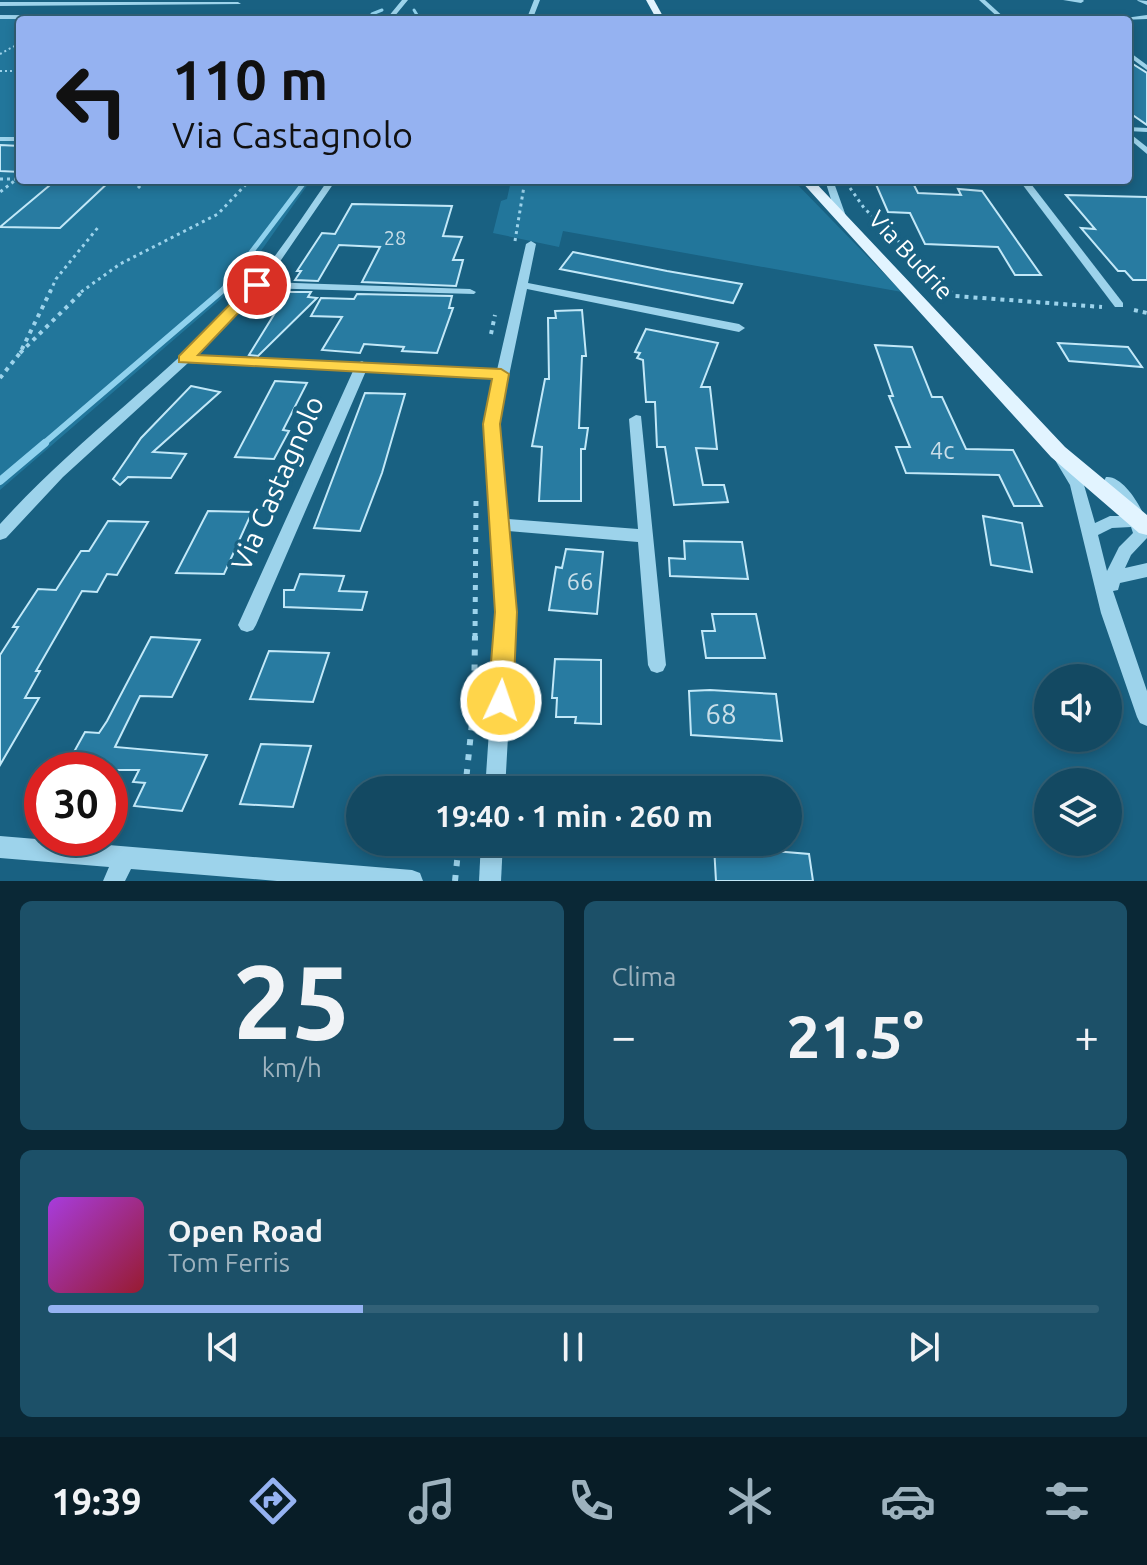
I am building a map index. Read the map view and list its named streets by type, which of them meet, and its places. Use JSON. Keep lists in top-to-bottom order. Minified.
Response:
{"streets":{"main road":["Via Budrie"],"street":["Via Castagnolo"]},"house_numbers":["28","4c","66","68"],"page":{"turn":["110 m","Via Castagnolo"],"limit":"30","trip":"19:40 · 1 min · 260 m","tile":[["25","km/h"],"Clima"],"heat":["−","21.5°","+"],"song":["Open Road","Tom Ferris"],"tabs":"19:39"}}
